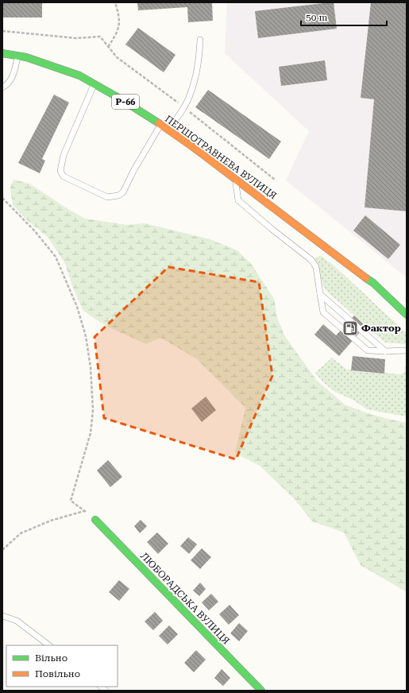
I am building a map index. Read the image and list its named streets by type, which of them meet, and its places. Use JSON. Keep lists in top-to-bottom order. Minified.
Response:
{"streets":{"main road":["Р-66","ПЕРШОТРАВНЕВА ВУЛИЦЯ","ЛЮБОРАДСЬКА ВУЛИЦЯ"]},"places":{"fuel station":["Фактор"]},"legend":["Вільно","Повільно"],"scale_bar":"50 m"}
